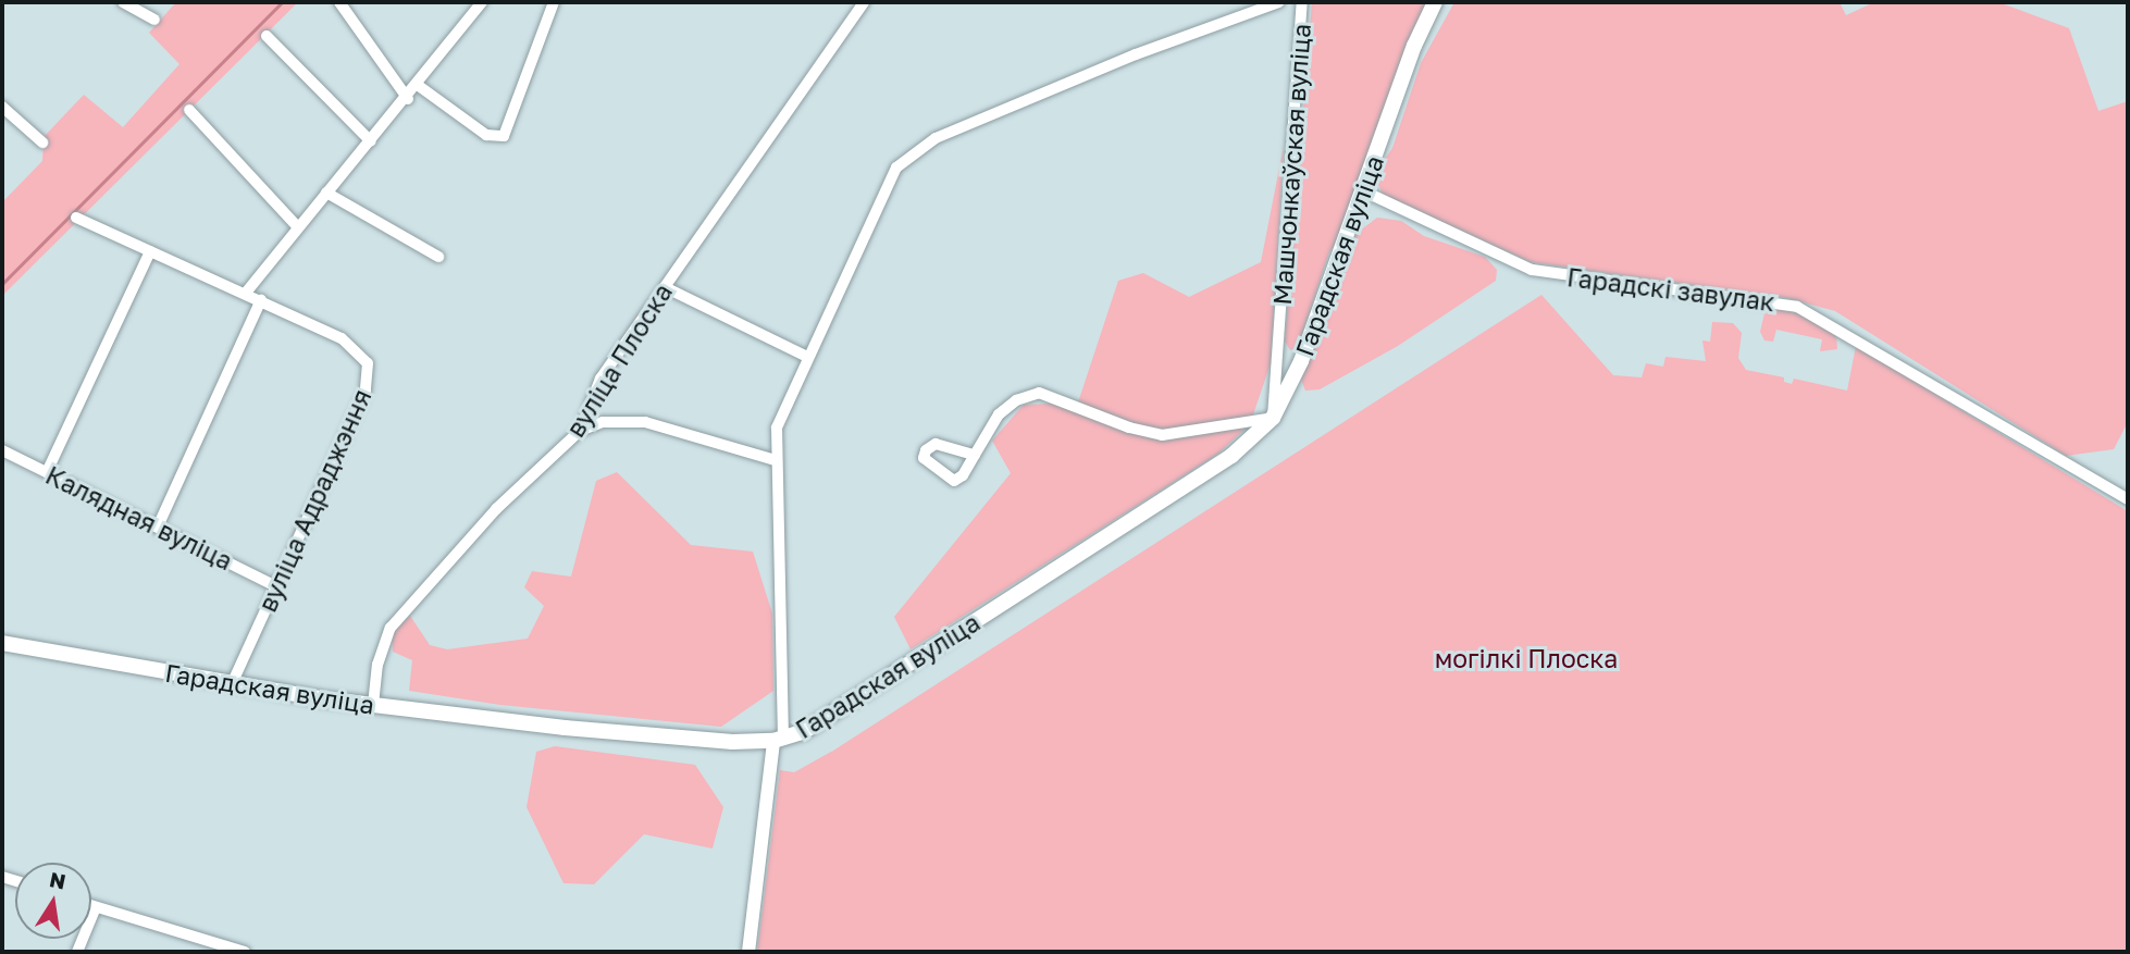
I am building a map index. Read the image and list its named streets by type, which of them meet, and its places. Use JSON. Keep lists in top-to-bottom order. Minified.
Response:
{"streets":{"main road":["Гарадская вуліца"],"street":["Машчонкаўская вуліца","Гарадскі завулак","вуліца Плоска","вуліца Адраджэння","Калядная вуліца"]},"crossings":[["Машчонкаўская вуліца","Гарадская вуліца"],["Гарадская вуліца","Гарадскі завулак"],["Гарадская вуліца","вуліца Плоска"],["Гарадская вуліца","вуліца Адраджэння"],["вуліца Адраджэння","Калядная вуліца"]],"parks":["могілкі Плоска"],"north":"top"}
